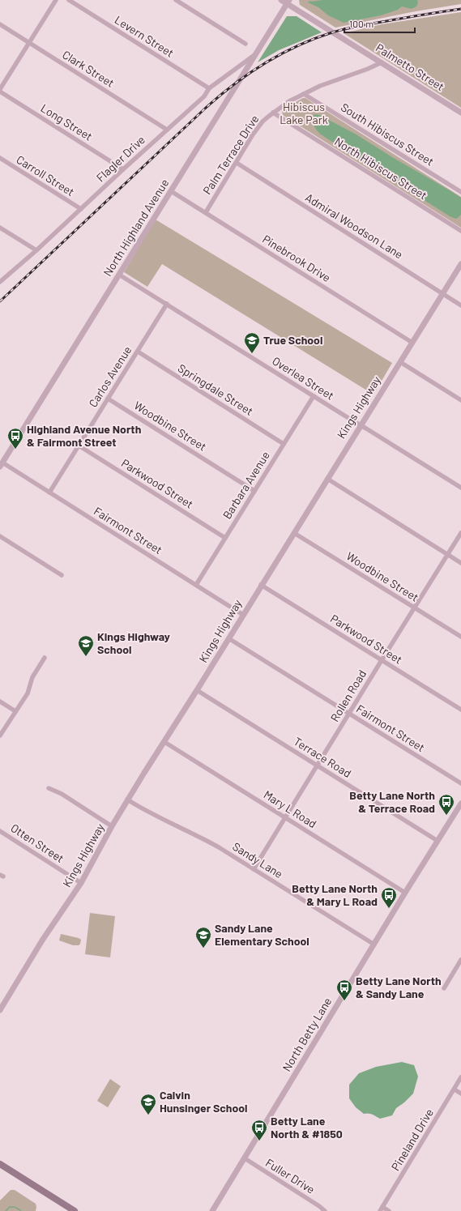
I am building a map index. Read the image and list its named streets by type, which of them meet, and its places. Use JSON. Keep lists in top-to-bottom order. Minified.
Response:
{"streets":{"street":["Levern Street","Palmetto Street","Clark Street","Long Street","South Hibiscus Street","Palm Terrace Drive","Flagler Drive","North Hibiscus Street","Carroll Street","Admiral Woodson Lane","North Highland Avenue","Pinebrook Drive","Carlos Avenue","Overlea Street","Springdale Street","Kings Highway","Woodbine Street","Parkwood Street","Barbara Avenue","Fairmont Street","Rollen Road","Terrace Road","Mary L Road","Otten Street","Sandy Lane","North Betty Lane","Pineland Drive","Fuller Drive"]},"crossings":[["Levern Street","Flagler Drive"],["Palmetto Street","Palm Terrace Drive"],["Palmetto Street","North Highland Avenue"],["Clark Street","Flagler Drive"],["Long Street","Flagler Drive"],["South Hibiscus Street","Palm Terrace Drive"],["Palm Terrace Drive","North Hibiscus Street"],["Palm Terrace Drive","Admiral Woodson Lane"],["Palm Terrace Drive","Pinebrook Drive"],["Flagler Drive","Carroll Street"],["Flagler Drive","North Highland Avenue"],["Admiral Woodson Lane","Kings Highway"],["North Highland Avenue","Pinebrook Drive"],["North Highland Avenue","Overlea Street"],["North Highland Avenue","Fairmont Street"],["Pinebrook Drive","Kings Highway"],["Carlos Avenue","Overlea Street"],["Carlos Avenue","Springdale Street"],["Carlos Avenue","Woodbine Street"],["Carlos Avenue","Parkwood Street"],["Carlos Avenue","Fairmont Street"],["Overlea Street","Kings Highway"],["Overlea Street","Barbara Avenue"],["Springdale Street","Barbara Avenue"],["Kings Highway","Woodbine Street"],["Kings Highway","Parkwood Street"],["Kings Highway","Fairmont Street"],["Kings Highway","Terrace Road"],["Kings Highway","Mary L Road"],["Kings Highway","Otten Street"],["Kings Highway","Sandy Lane"],["Woodbine Street","Barbara Avenue"],["Woodbine Street","Rollen Road"],["Parkwood Street","Barbara Avenue"],["Parkwood Street","Rollen Road"],["Barbara Avenue","Fairmont Street"],["Fairmont Street","Rollen Road"],["Rollen Road","Terrace Road"],["Rollen Road","Mary L Road"],["Rollen Road","Sandy Lane"],["Terrace Road","North Betty Lane"],["Mary L Road","North Betty Lane"],["Sandy Lane","North Betty Lane"],["North Betty Lane","Fuller Drive"]],"parks":["Hibiscus Lake Park"],"places":{"school or university":["True School","Kings Highway School","Sandy Lane Elementary School","Calvin Hunsinger School"],"bus stop":["Highland Avenue North & Fairmont Street","Betty Lane North & Terrace Road","Betty Lane North & Mary L Road","Betty Lane North & Sandy Lane","Betty Lane North & #1850"]},"scale_bar":"100 m"}
